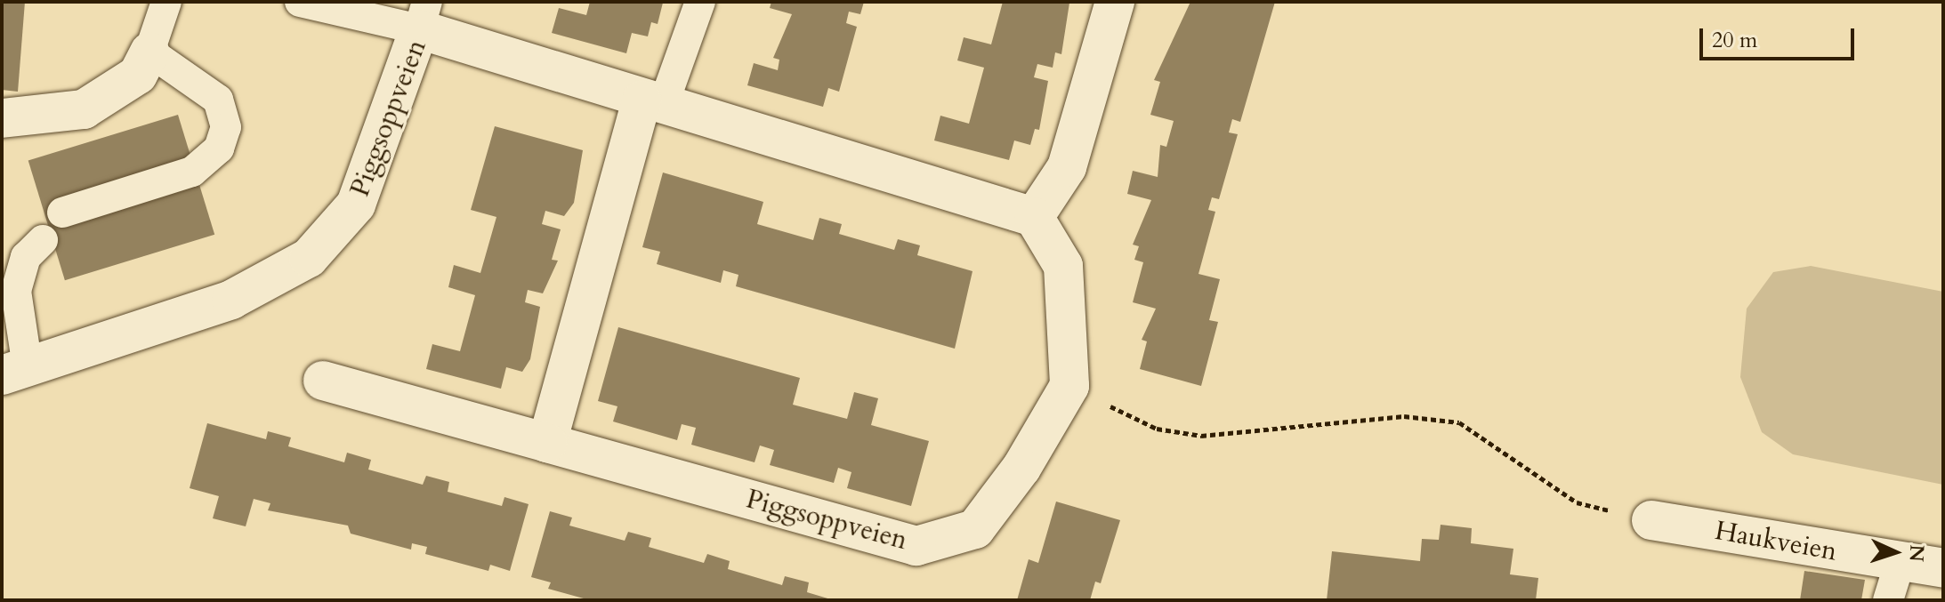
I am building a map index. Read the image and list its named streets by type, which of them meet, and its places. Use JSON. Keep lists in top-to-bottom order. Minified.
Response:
{"streets":{"street":["Piggsoppveien","Haukveien"]},"scale_bar":"20 m","north":"right"}
